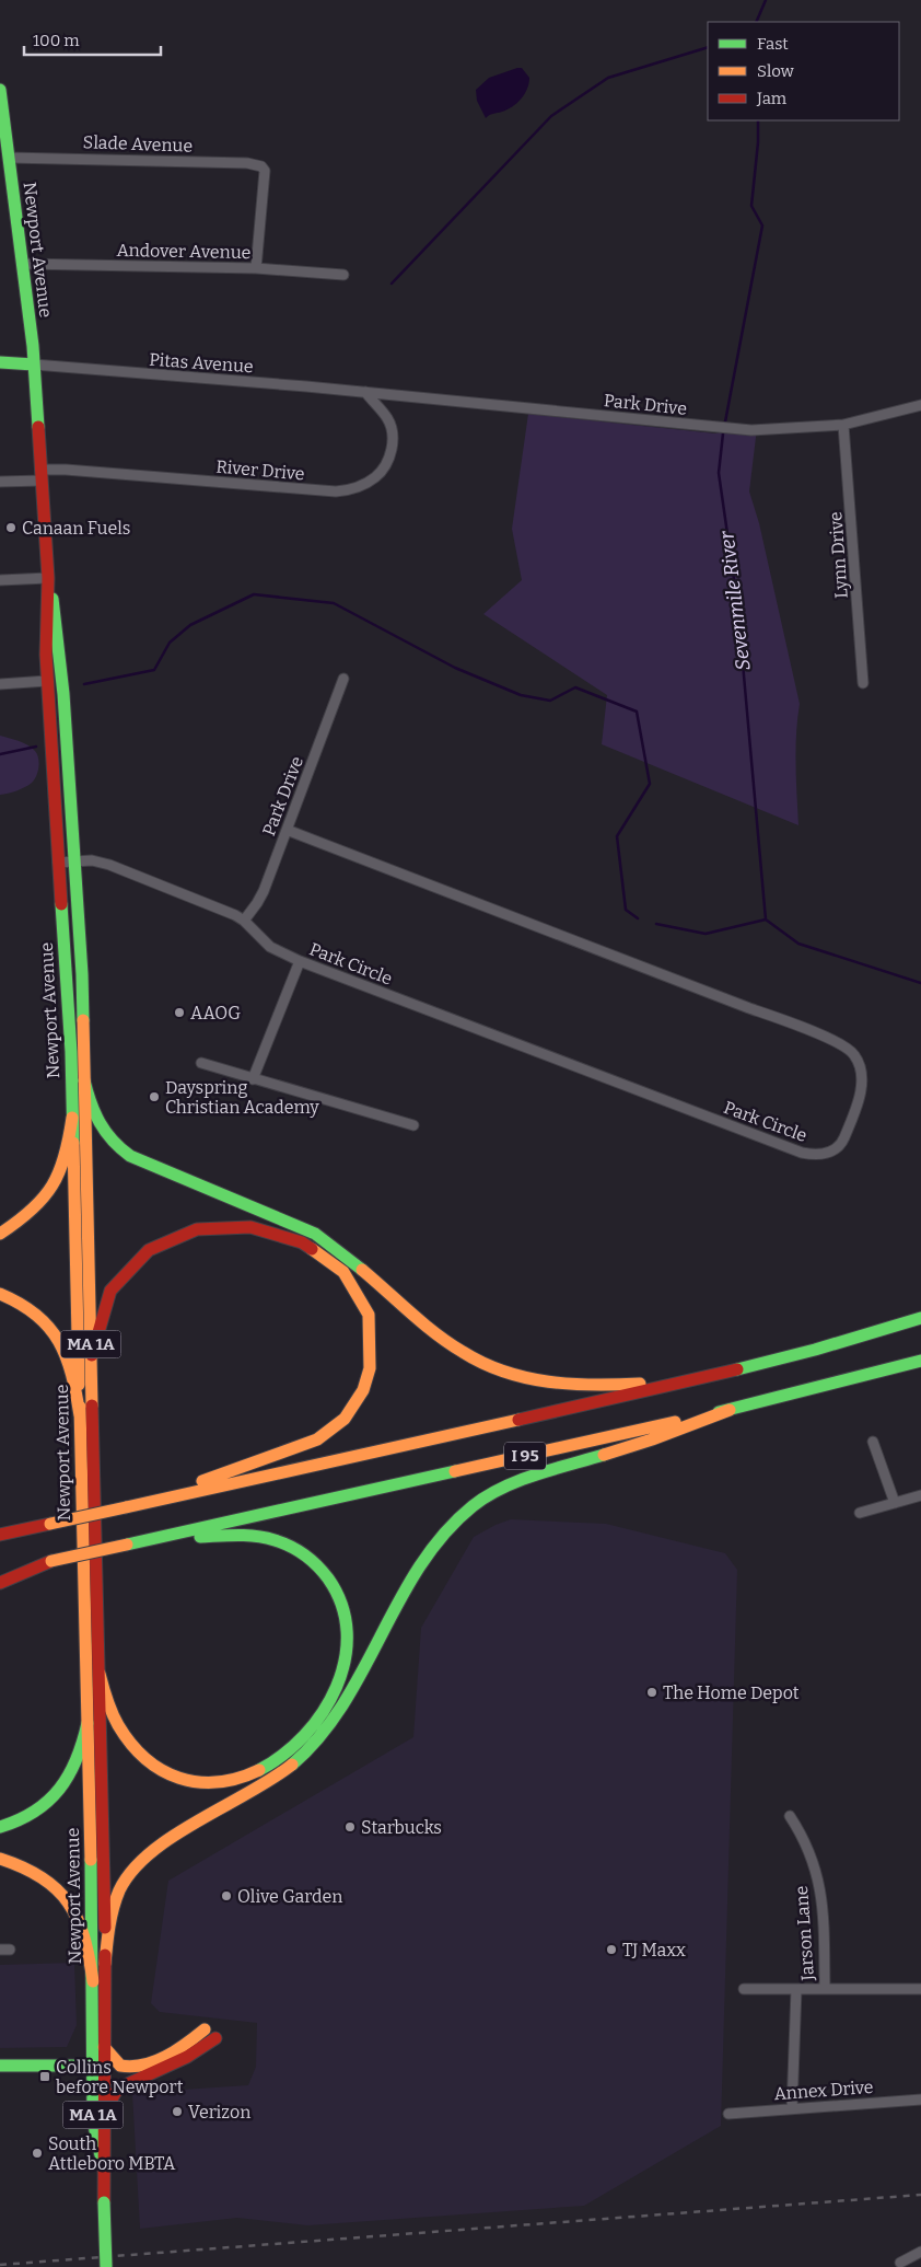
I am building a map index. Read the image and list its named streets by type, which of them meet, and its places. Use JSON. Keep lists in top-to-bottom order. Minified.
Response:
{"streets":{"main road":["Newport Avenue","MA 1A","I 95"],"street":["Slade Avenue","Andover Avenue","Pitas Avenue","Park Drive","River Drive","Lynn Drive","Park Circle","Jarson Lane","Annex Drive"]},"crossings":[["Slade Avenue","Newport Avenue"],["Slade Avenue","Andover Avenue"],["Newport Avenue","Andover Avenue"],["Newport Avenue","Pitas Avenue"],["Newport Avenue","River Drive"],["Newport Avenue","Park Circle"],["Pitas Avenue","Park Drive"],["Pitas Avenue","River Drive"],["Park Drive","River Drive"],["Park Drive","Lynn Drive"],["Park Drive","Park Circle"]],"water":["Sevenmile River"],"places":{"other":["Canaan Fuels","AAOG","Dayspring Christian Academy","The Home Depot","Starbucks","Olive Garden","TJ Maxx","Verizon","South Attleboro MBTA"],"transit":["Collins before Newport"]},"legend":["Fast","Slow","Jam"],"scale_bar":"100 m"}
